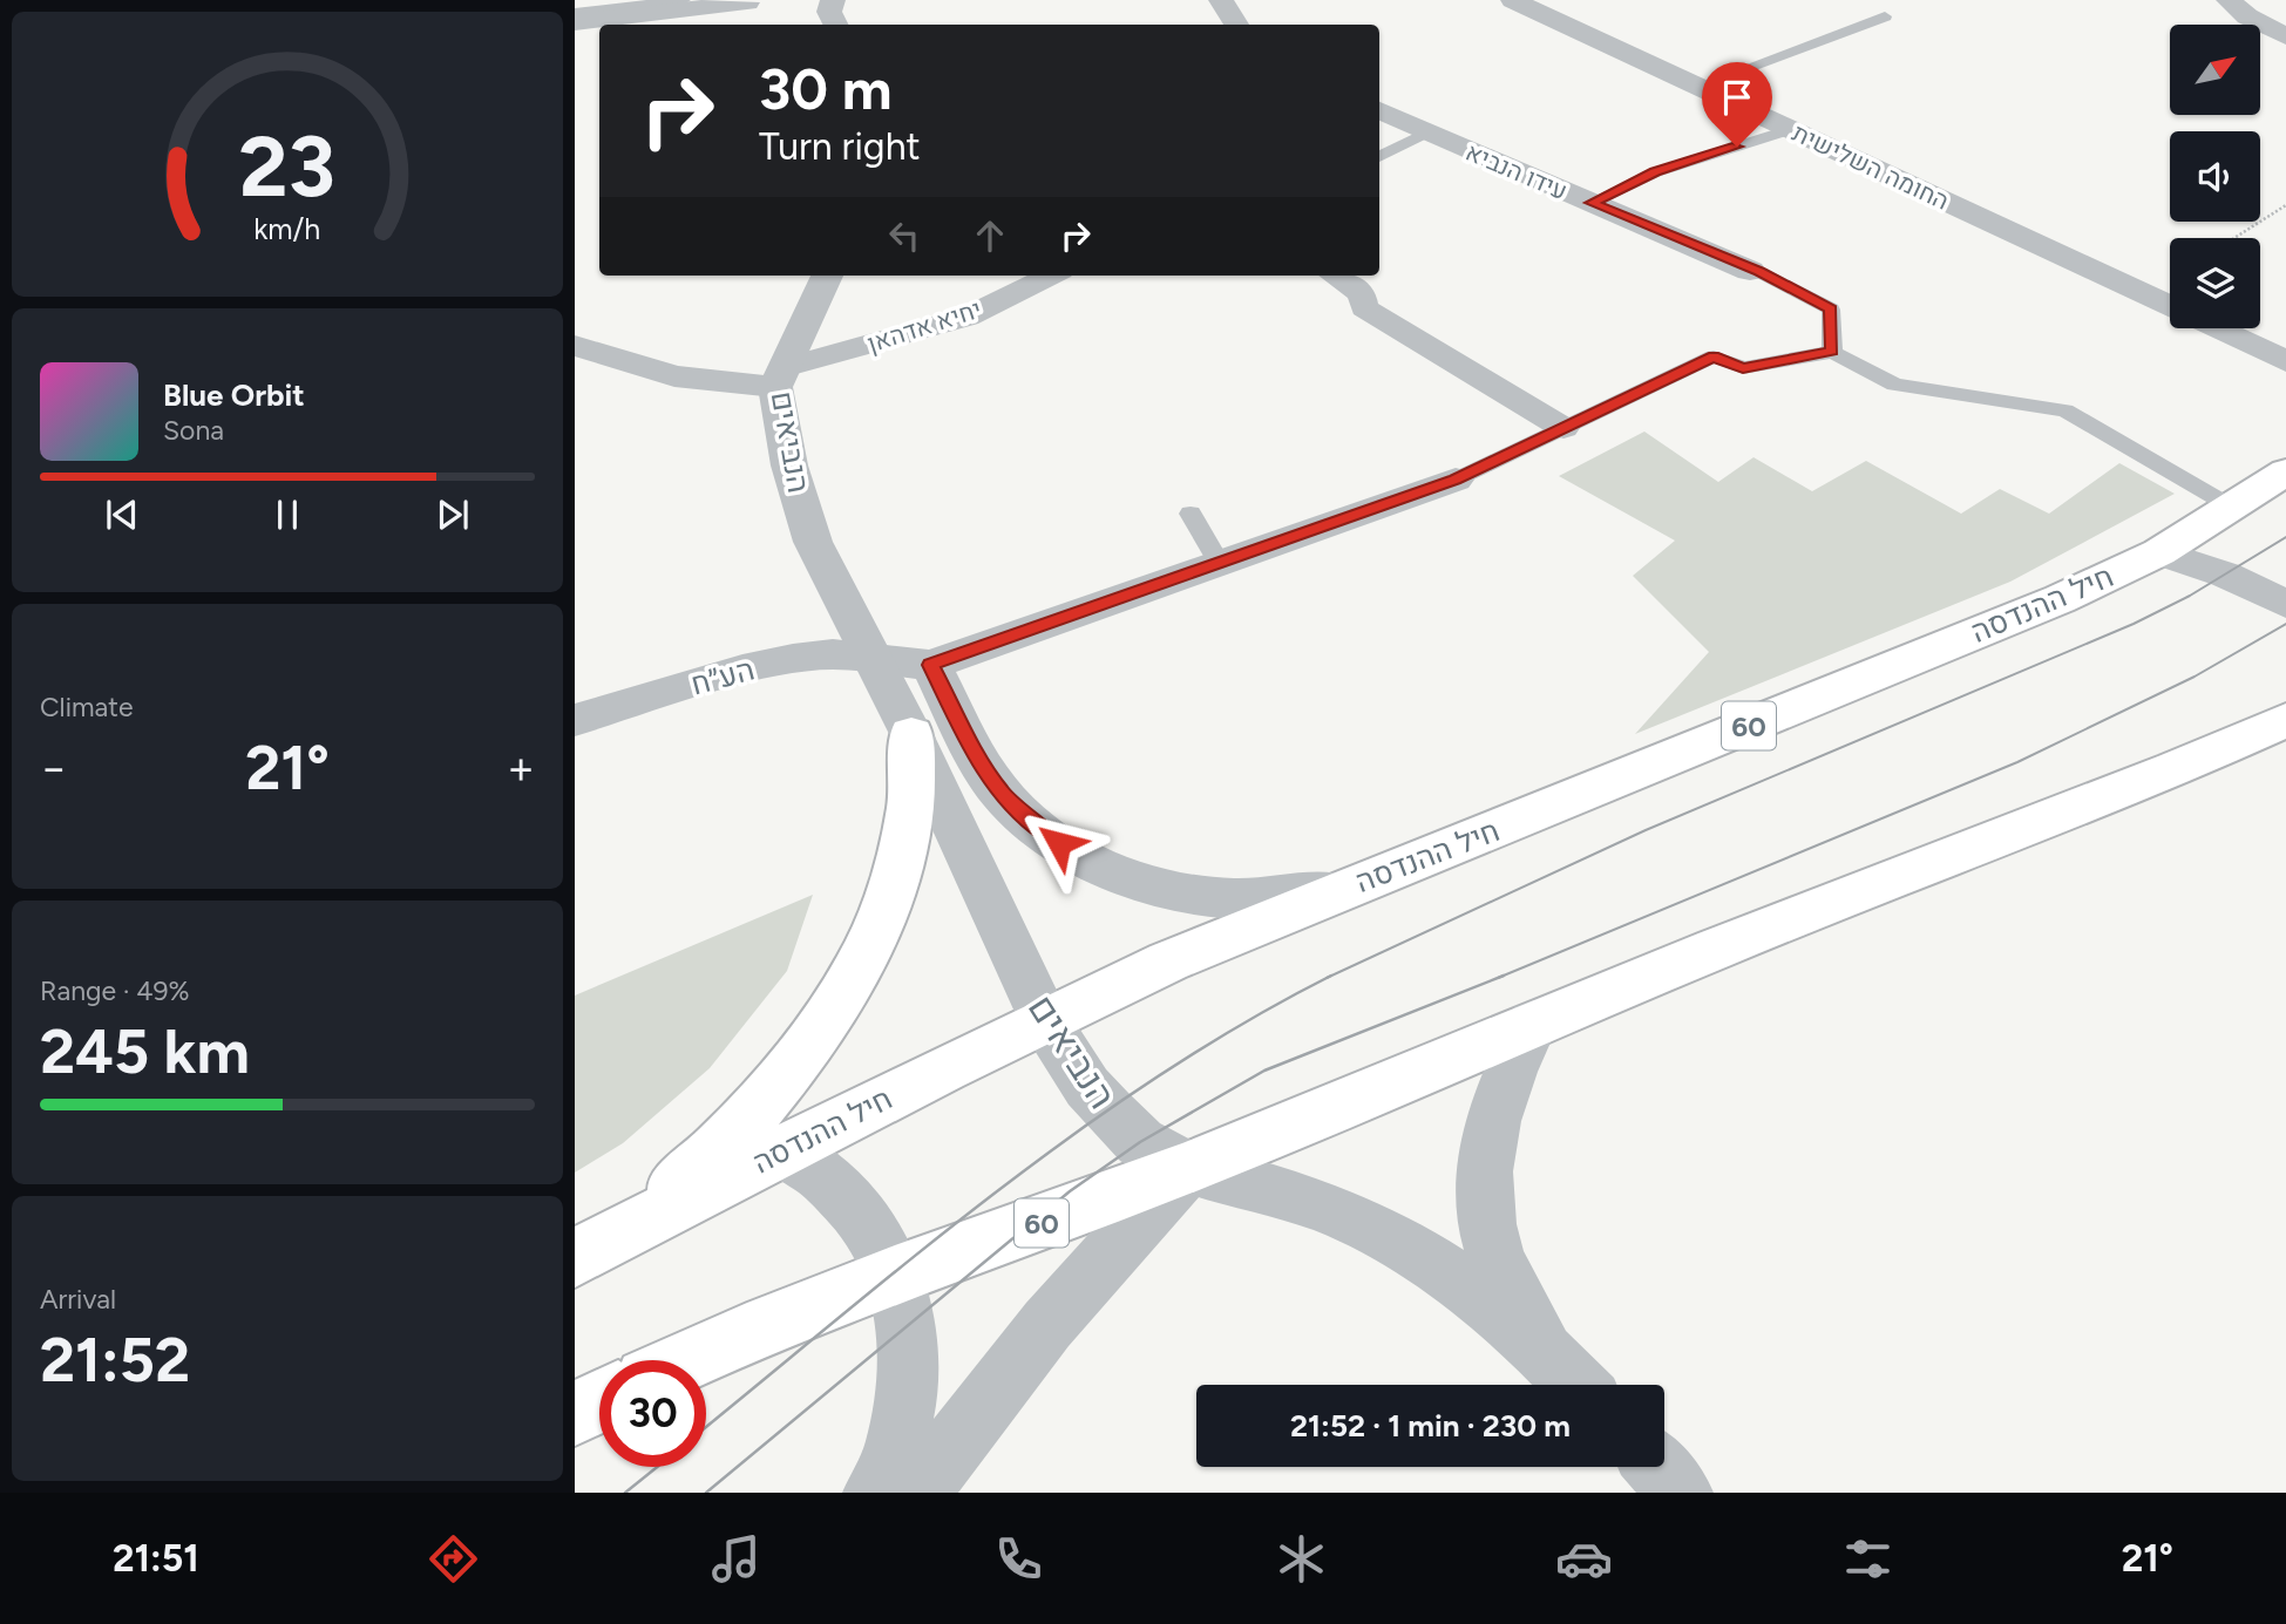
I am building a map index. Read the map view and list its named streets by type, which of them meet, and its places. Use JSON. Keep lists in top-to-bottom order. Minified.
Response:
{"streets":{"highway":["חיל ההנדסה","60"],"street":["החומה השלישית","עידו הנביא","יחיא אדהאן","הנביאים","הע״ח"]},"crossings":[["יחיא אדהאן","הנביאים"],["הנביאים","חיל ההנדסה"],["הנביאים","הע״ח"],["הנביאים","60"]],"north":"top right","page":{"turn":["30 m","Turn right"],"song":["Blue Orbit","Sona"],"tile":["Climate",["Range · 49%","245 km"],["Arrival","21:52"]],"heat":["−","21°","+"],"limit":"30","trip":"21:52 · 1 min · 230 m","tabs":["21:51","21°"],"gauge":["23","km/h"]}}
